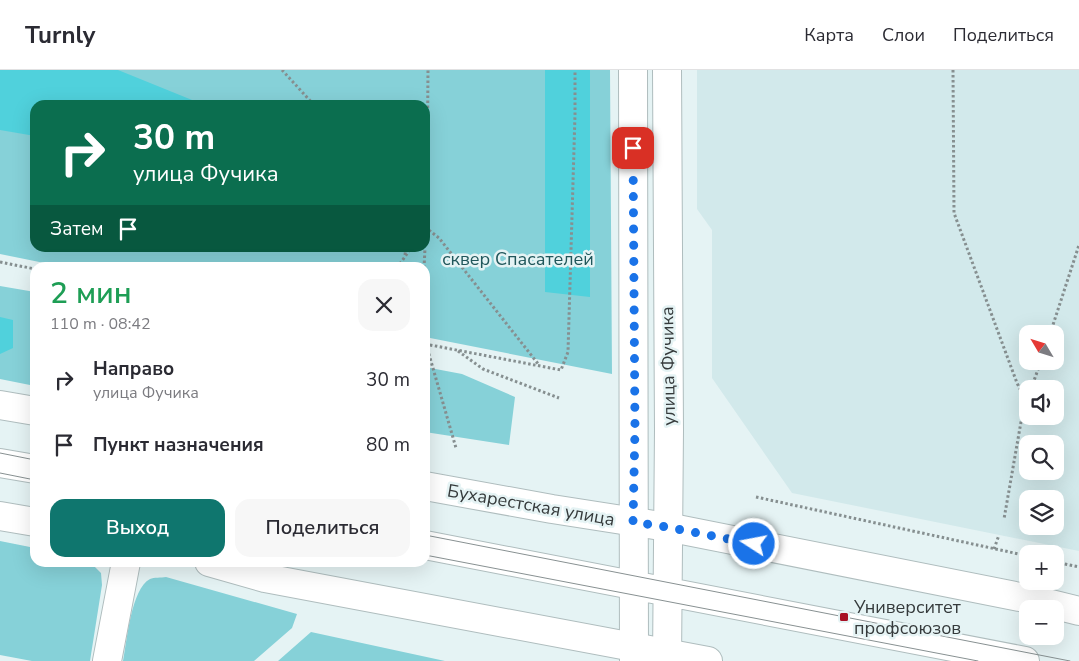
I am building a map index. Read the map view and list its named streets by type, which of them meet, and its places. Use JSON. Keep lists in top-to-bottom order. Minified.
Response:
{"streets":{"main road":["улица Фучика","Бухарестская улица"]},"crossings":[["улица Фучика","Бухарестская улица"]],"parks":["cквер Спасателей"],"places":{"transit":["Университет профсоюзов"]},"north":"top left","page":{"header":"Turnly","nav":["Карта","Слои","Поделиться"],"turn":["30 m","улица Фучика"],"then":"Затем","heading":["2 мин","110 m · 08:42"],"map_buttons":["+","−"],"list":[{"name":"Направо","note":"улица Фучика","value":"30 m"},{"name":"Пункт назначения","value":"80 m"}],"buttons":["Выход","Поделиться"]}}
